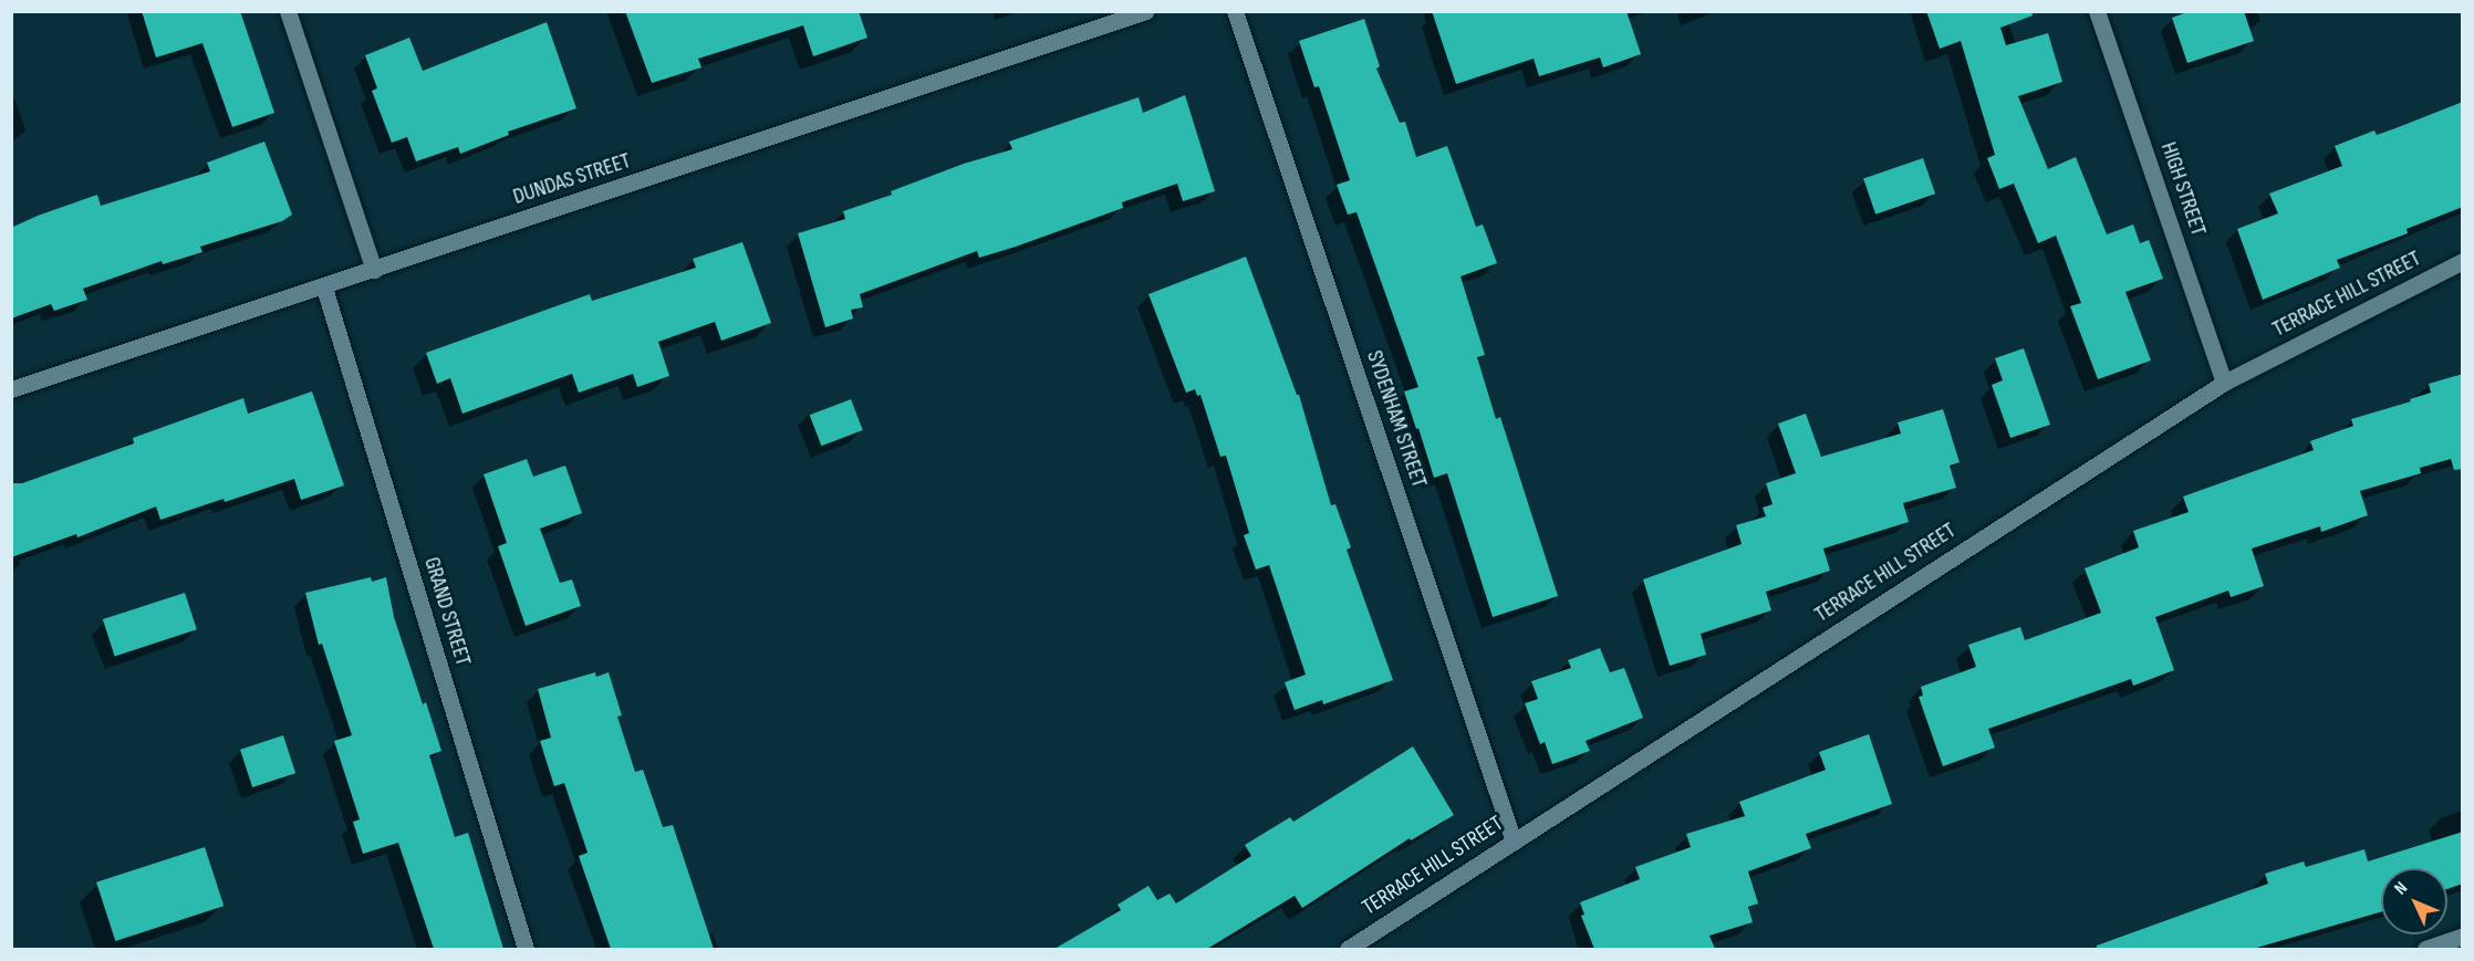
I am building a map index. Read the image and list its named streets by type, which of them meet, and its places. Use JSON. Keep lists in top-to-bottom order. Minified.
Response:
{"streets":{"street":["DUNDAS STREET","HIGH STREET","TERRACE HILL STREET","SYDENHAM STREET","GRAND STREET"]},"crossings":[["DUNDAS STREET","GRAND STREET"],["HIGH STREET","TERRACE HILL STREET"],["TERRACE HILL STREET","SYDENHAM STREET"]],"north":"top left"}
